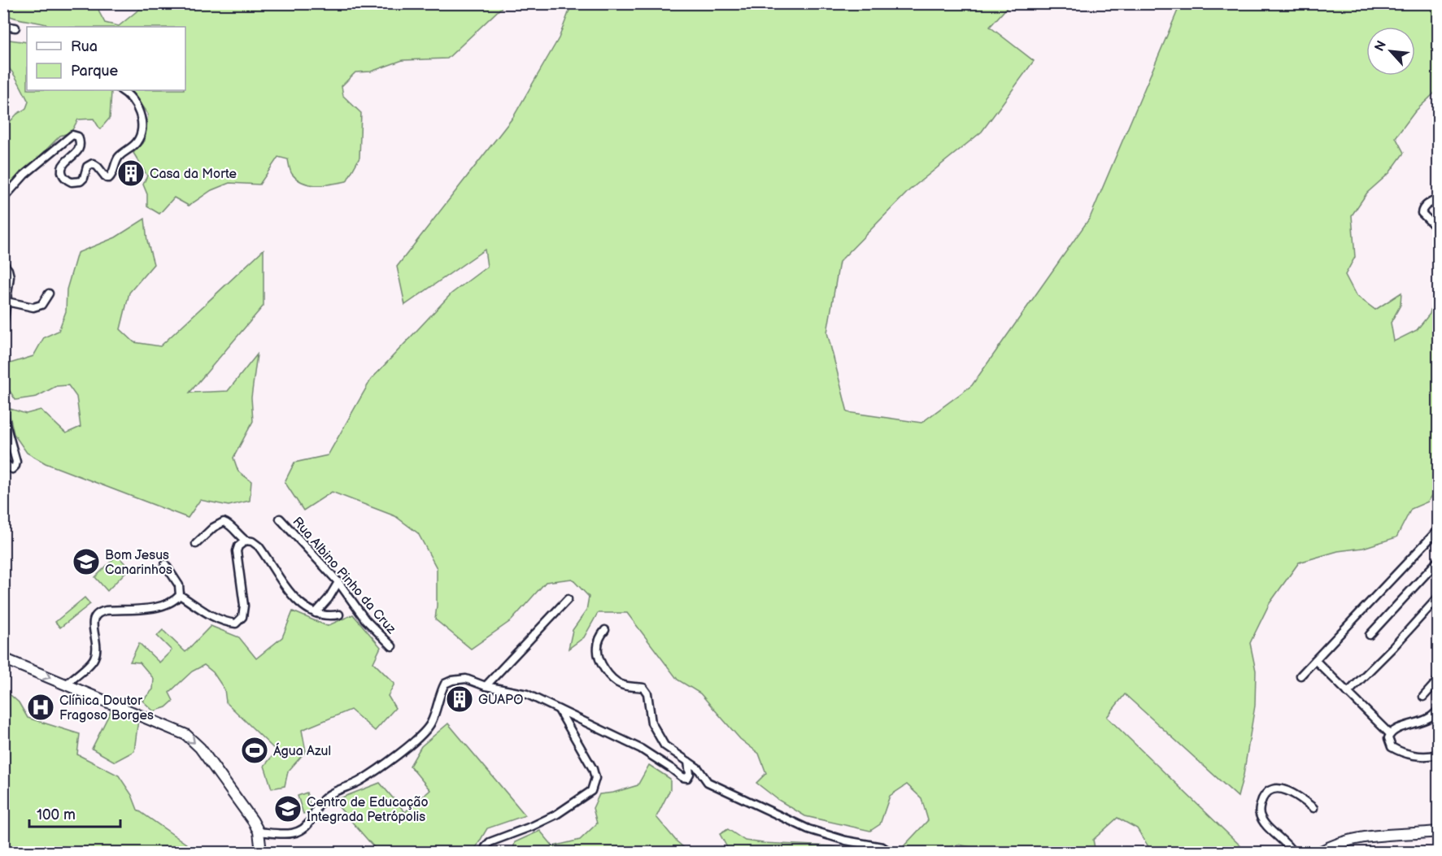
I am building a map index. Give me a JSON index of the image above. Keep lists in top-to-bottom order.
{
  "streets": {
    "street": ["Rua Albino Pinho da Cruz"]
  },
  "places": {
    "building": ["Casa da Morte", "GUAPO"],
    "school or university": ["Bom Jesus Canarinhos", "Centro de Educação Integrada Petrópolis"],
    "hospital": ["Clínica Doutor Fragoso Borges"],
    "sports": ["Água Azul"]
  },
  "legend": ["Rua", "Parque"],
  "scale_bar": "100 m",
  "north": "top left"
}
